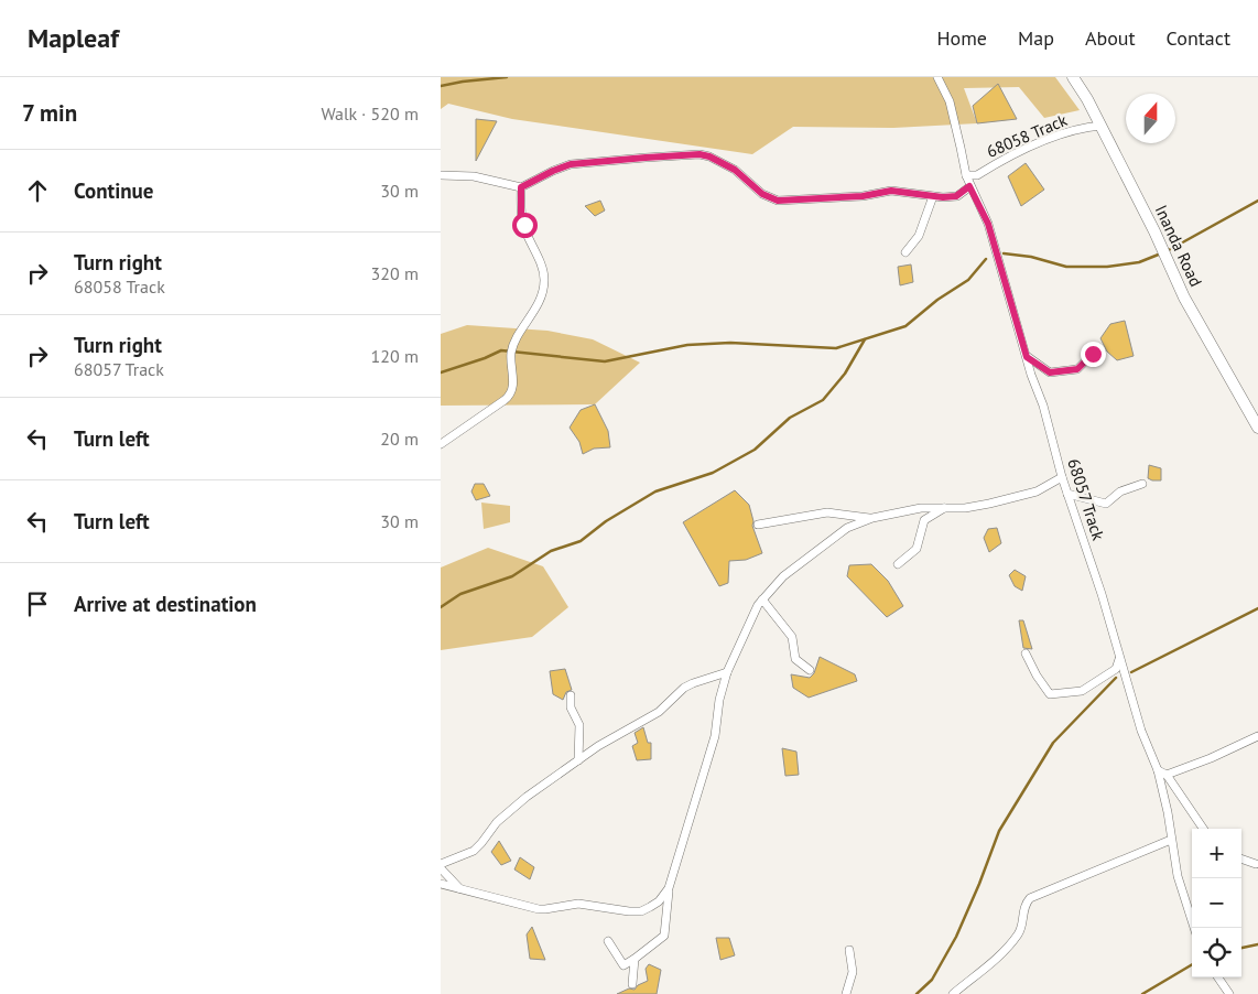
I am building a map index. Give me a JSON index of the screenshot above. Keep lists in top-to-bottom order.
{
  "streets": {
    "street": ["68058 Track", "Inanda Road", "68057 Track"]
  },
  "crossings": [
    ["68058 Track", "Inanda Road"],
    ["68058 Track", "68057 Track"]
  ],
  "north": "top",
  "page": {
    "header": "Mapleaf",
    "nav": [
      "Home",
      "Map",
      "About",
      "Contact"
    ],
    "heading": ["7 min", "Walk · 520 m"],
    "list": [
      ["Continue", "30 m"],
      ["Turn right", "68058 Track", "320 m"],
      ["Turn right", "68057 Track", "120 m"],
      ["Turn left", "20 m"],
      ["Turn left", "30 m"],
      "Arrive at destination"
    ],
    "map_buttons": ["+", "−"]
  }
}
